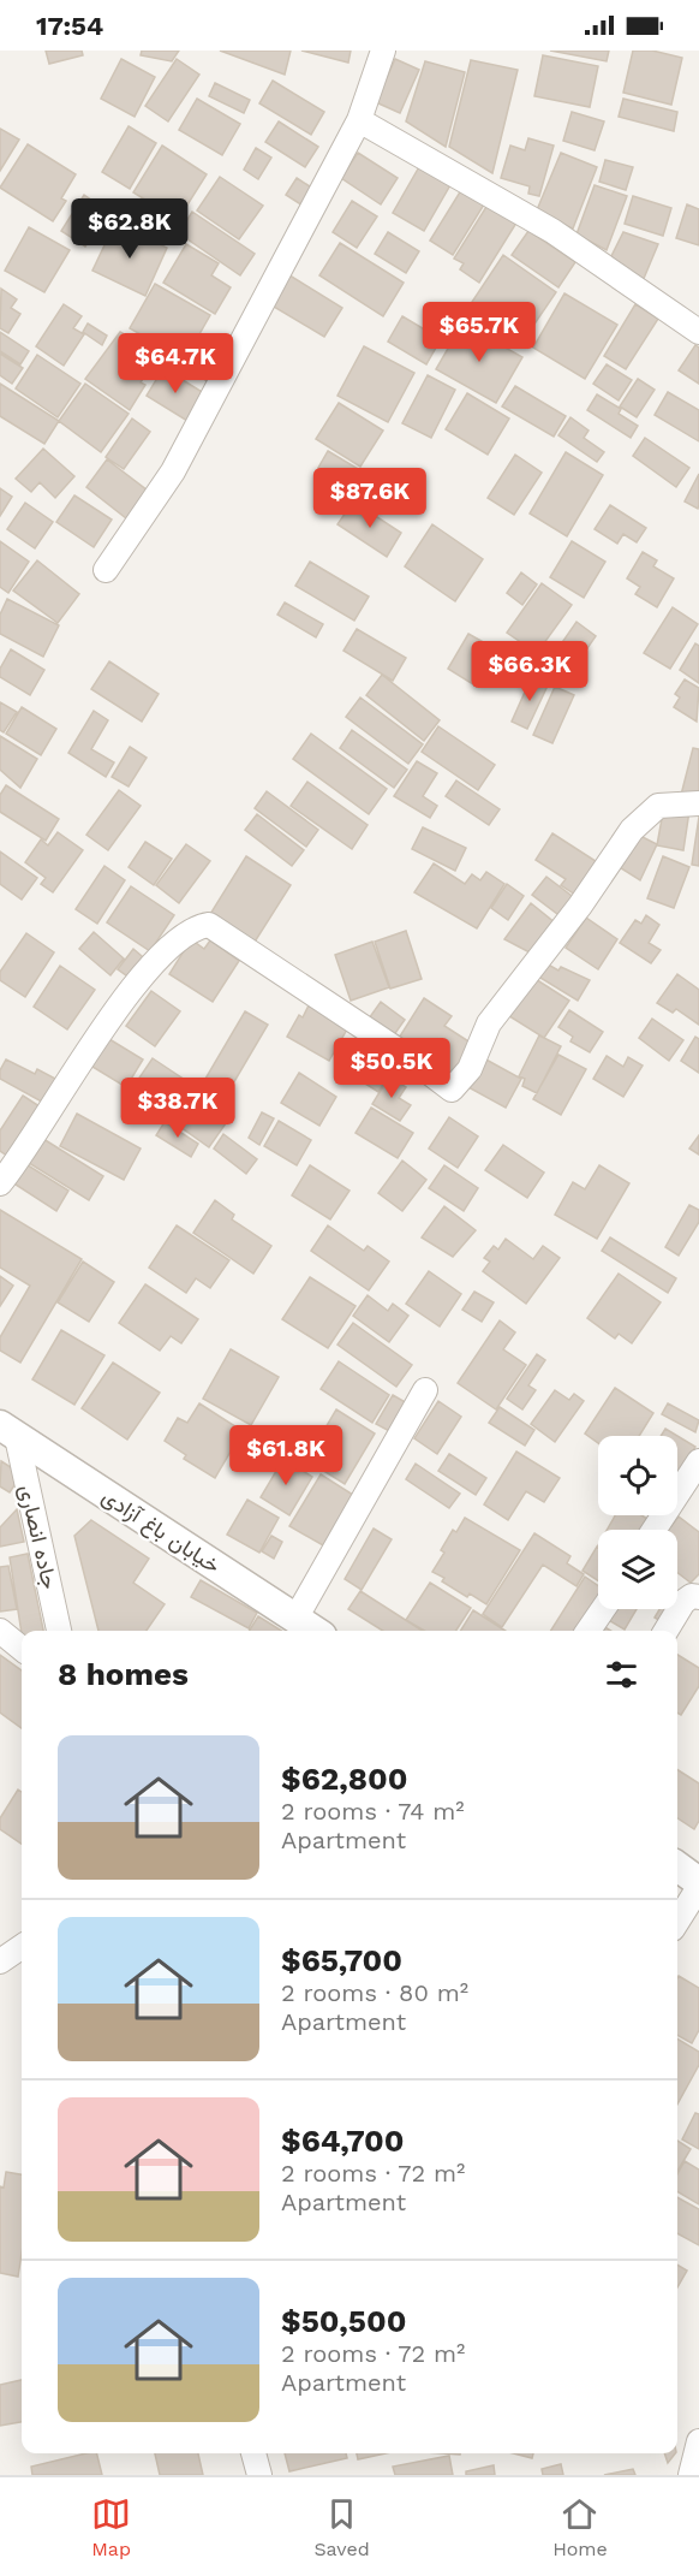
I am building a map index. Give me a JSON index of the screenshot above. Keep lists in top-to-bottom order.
{
  "streets": {
    "street": ["خیابان باغ آزادی", "جاده انصاری"]
  },
  "crossings": [
    ["خیابان باغ آزادی", "جاده انصاری"]
  ],
  "page": {
    "status": "17:54",
    "price": [
      "$62.8K",
      "$65.7K",
      "$64.7K",
      "$87.6K",
      "$66.3K",
      "$50.5K",
      "$38.7K",
      "$61.8K"
    ],
    "heading": "8 homes",
    "list": [
      {
        "name": "$62,800",
        "note": "2 rooms · 74 m² · Apartment"
      },
      {
        "name": "$65,700",
        "note": "2 rooms · 80 m² · Apartment"
      },
      {
        "name": "$64,700",
        "note": "2 rooms · 72 m² · Apartment"
      },
      {
        "name": "$50,500",
        "note": "2 rooms · 72 m² · Apartment"
      }
    ],
    "tabs": ["Map", "Saved", "Home"]
  }
}
